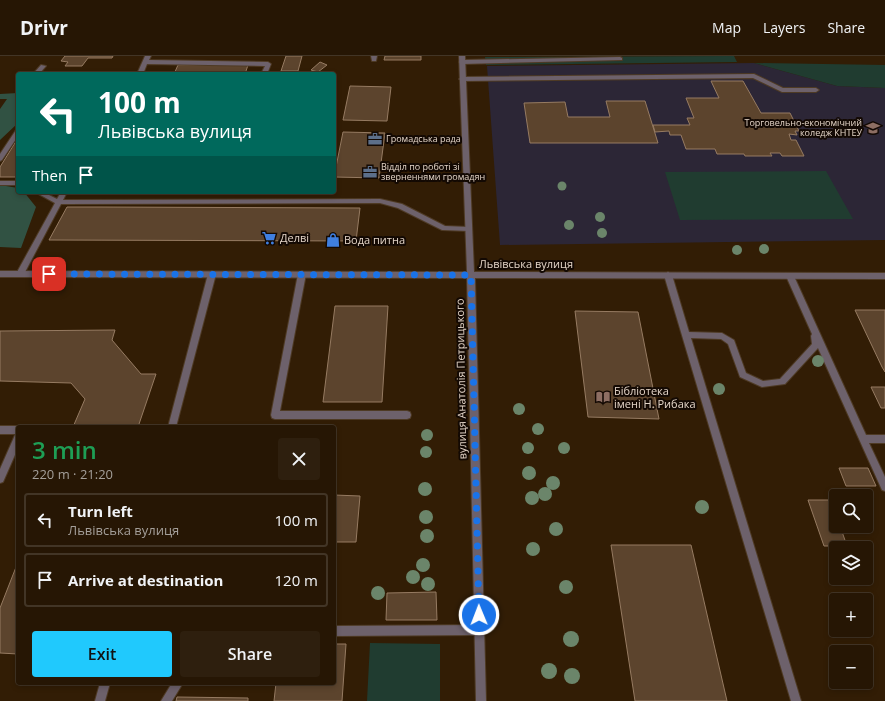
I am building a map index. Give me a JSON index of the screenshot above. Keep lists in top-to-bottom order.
{
  "streets": {
    "street": ["Львівська вулиця", "вулиця Анатолія Петрицького"]
  },
  "crossings": [
    ["Львівська вулиця", "вулиця Анатолія Петрицького"]
  ],
  "places": {
    "school or university": ["Торговельно-економічний коледж КНТЕУ"],
    "office": ["Громадська рада", "Відділ по роботі зі зверненнями громадян"],
    "supermarket": ["Делві"],
    "shop": ["Вода питна"],
    "library": ["Бібліотека імені Н. Рибака"]
  },
  "page": {
    "header": "Drivr",
    "nav": ["Map", "Layers", "Share"],
    "turn": ["100 m", "Львівська вулиця"],
    "then": "Then",
    "heading": ["3 min", "220 m · 21:20"],
    "map_buttons": ["+", "−"],
    "list": [
      {
        "name": "Turn left",
        "note": "Львівська вулиця",
        "value": "100 m"
      },
      {
        "name": "Arrive at destination",
        "value": "120 m"
      }
    ],
    "buttons": ["Exit", "Share"]
  }
}
